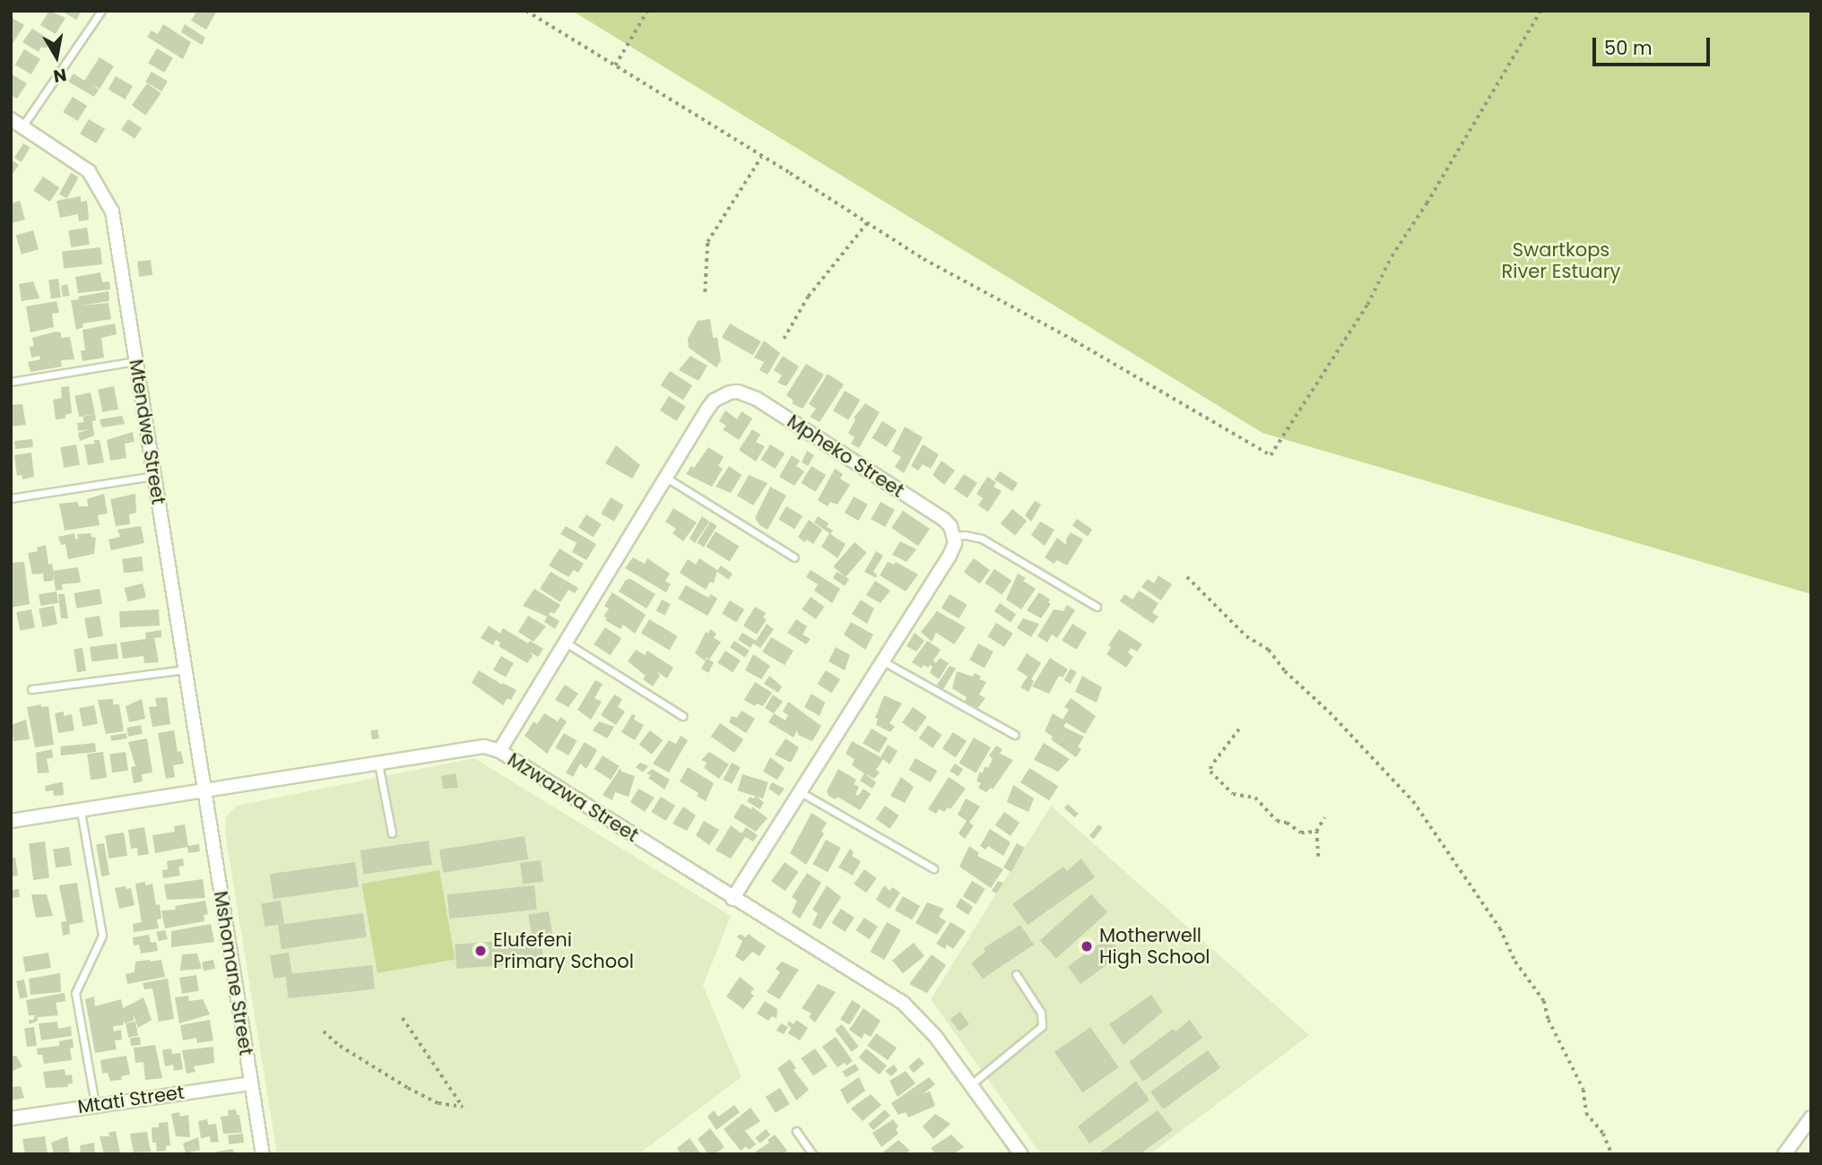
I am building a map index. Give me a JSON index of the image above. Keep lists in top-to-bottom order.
{
  "streets": {
    "street": [
      "Mtendwe Street",
      "Mpheko Street",
      "Mzwazwa Street",
      "Mshomane Street",
      "Mtati Street"
    ]
  },
  "crossings": [
    ["Mtendwe Street", "Mzwazwa Street"],
    ["Mtendwe Street", "Mshomane Street"],
    ["Mpheko Street", "Mzwazwa Street"],
    ["Mzwazwa Street", "Mshomane Street"],
    ["Mshomane Street", "Mtati Street"]
  ],
  "parks": ["Swartkops River Estuary"],
  "places": ["Motherwell High School", "Elufefeni Primary School"],
  "scale_bar": "50 m",
  "north": "bottom"
}
